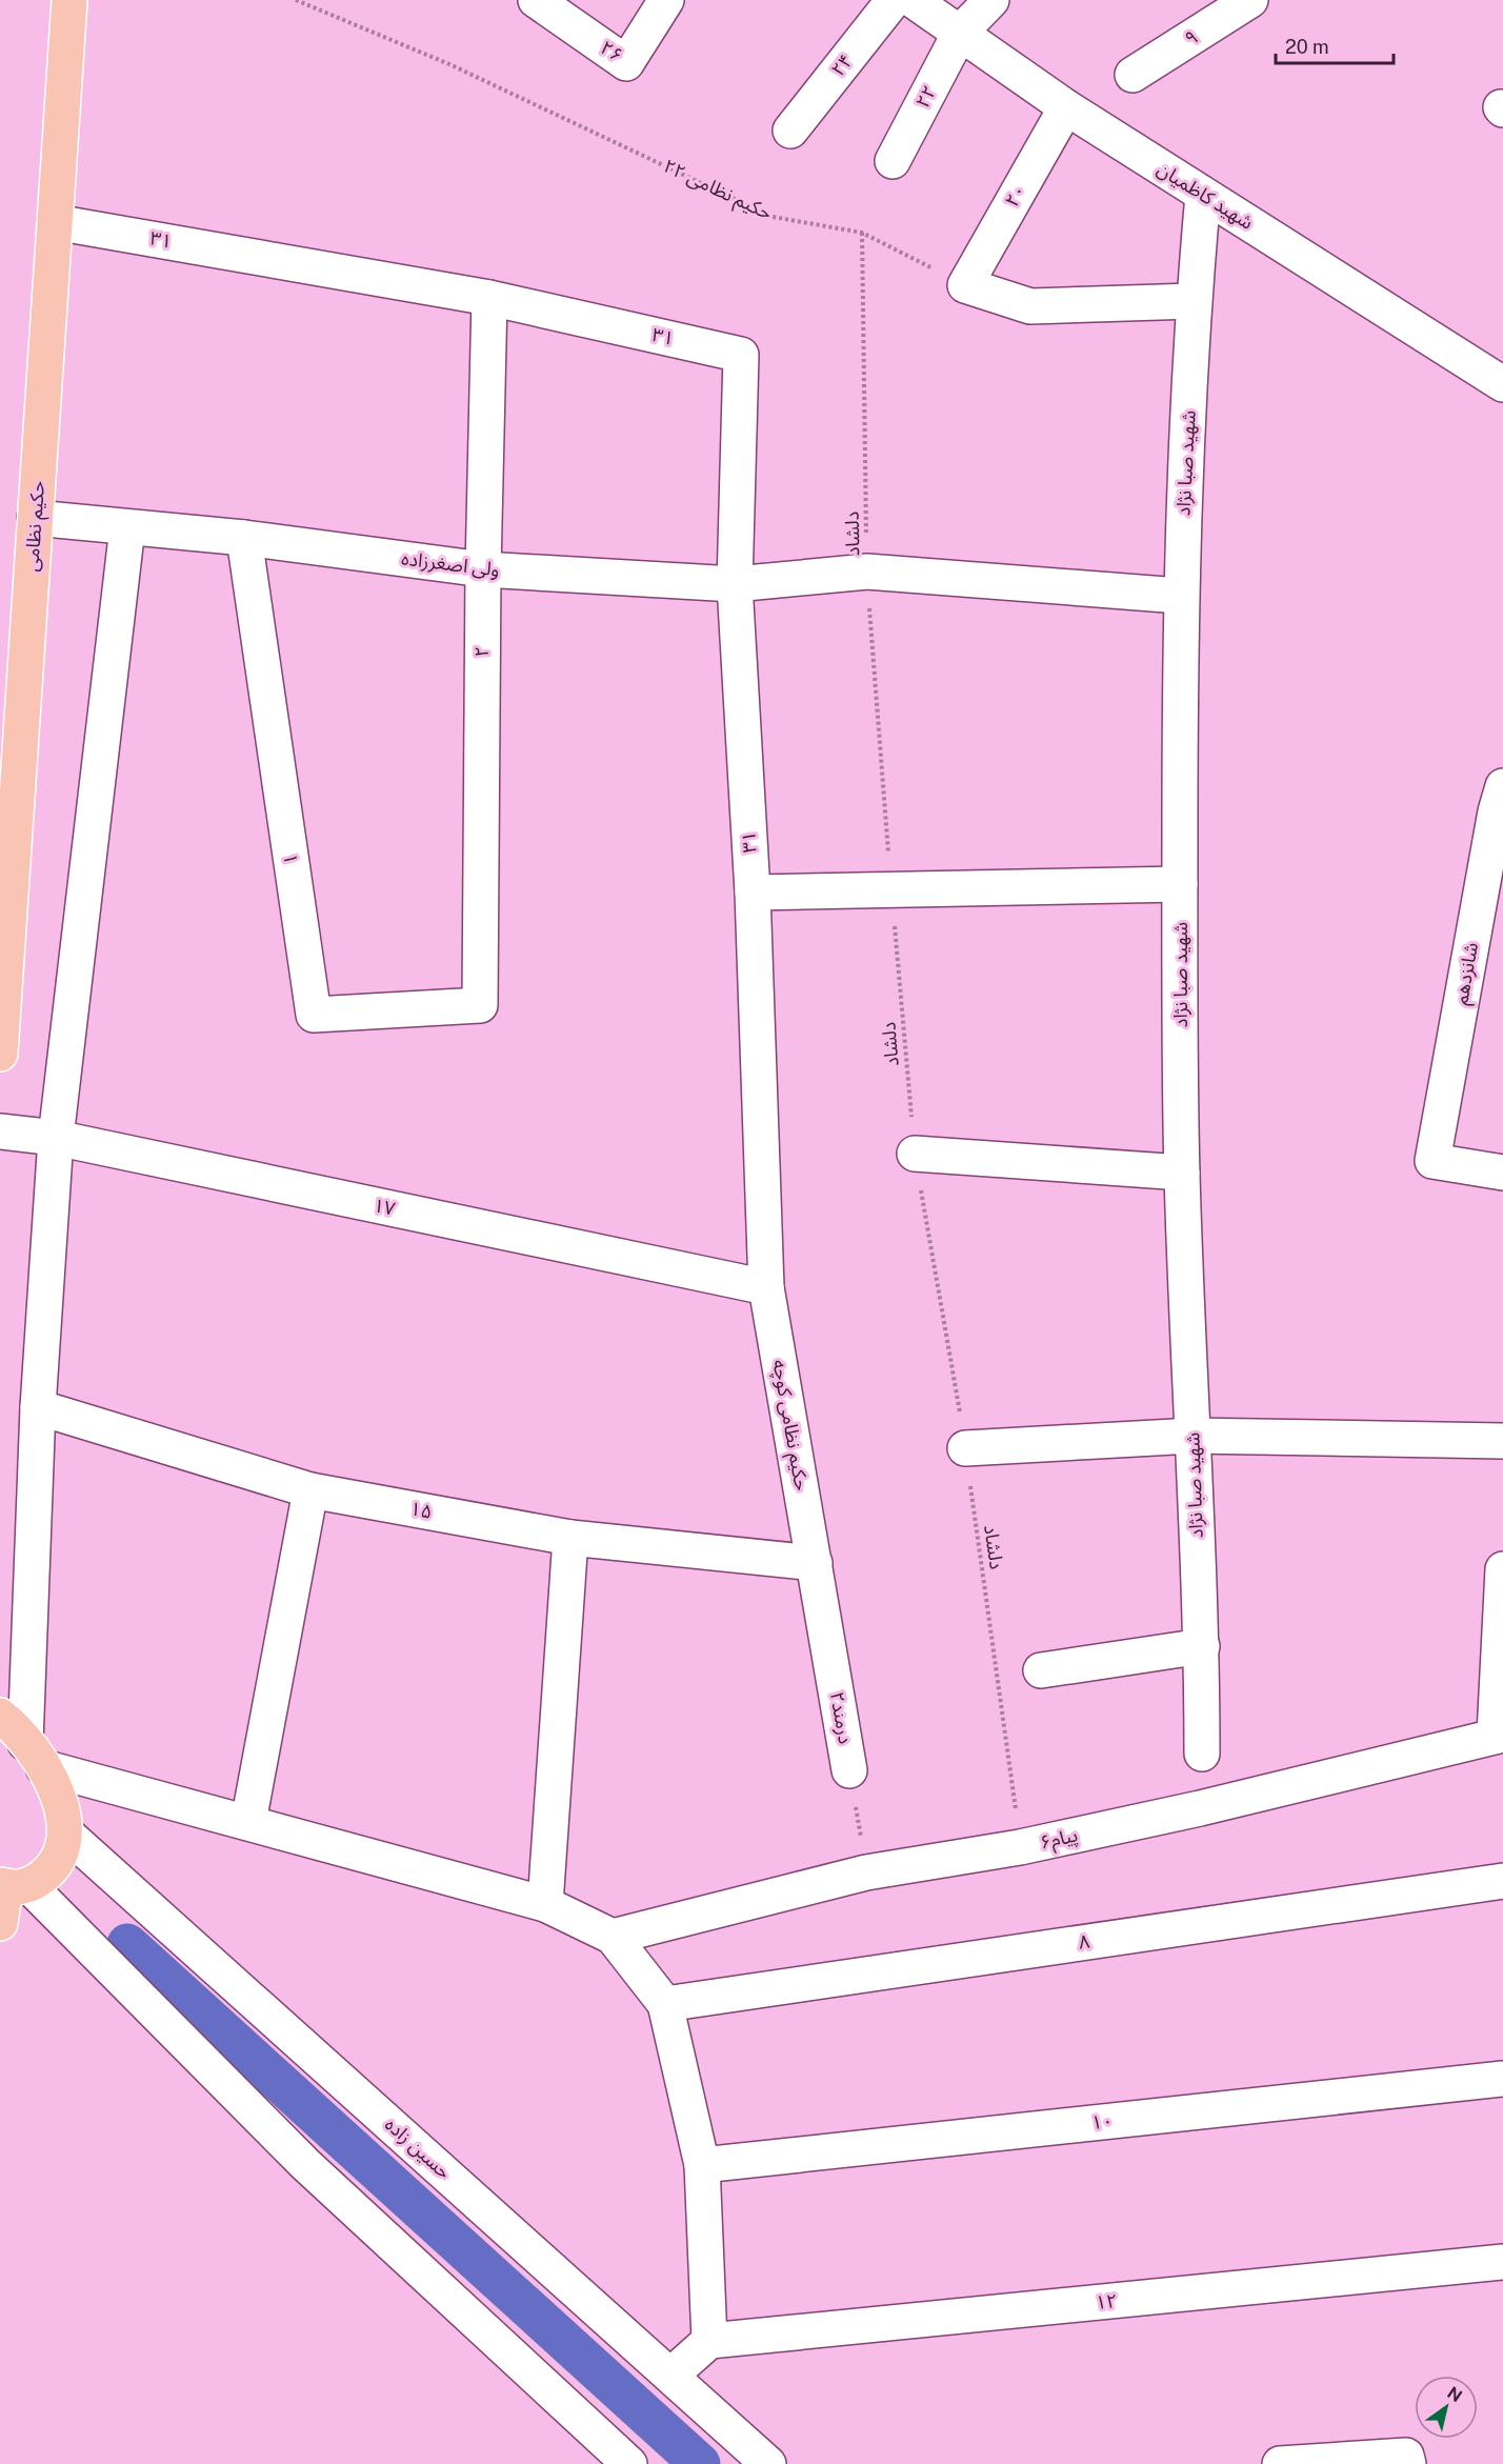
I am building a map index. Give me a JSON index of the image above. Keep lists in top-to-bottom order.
{
  "streets": {
    "main road": ["حکیم نظامی"],
    "street": [
      "۹",
      "۲۶",
      "۲۴",
      "۲۲",
      "۲۰",
      "شهید کاظمیان",
      "۳۱",
      "شهید صبا نژاد",
      "ولی اصغرزاده",
      "۲",
      "۱",
      "شانزدهم",
      "۱۷",
      "حکیم نظامی کوچه",
      "۱۵",
      "درمند۲",
      "۶پیام",
      "۸",
      "۱۰",
      "حسین زاده",
      "۱۲"
    ],
    "path": ["۲۲ حکیم نظامی", "دلشاد"]
  },
  "crossings": [
    ["۲۲", "شهید کاظمیان"],
    ["۲۲ حکیم نظامی", "۲۰"],
    ["۲۲ حکیم نظامی", "دلشاد"],
    ["۲۰", "شهید کاظمیان"],
    ["شهید کاظمیان", "شهید صبا نژاد"],
    ["۳۱", "حکیم نظامی"],
    ["۳۱", "ولی اصغرزاده"],
    ["۳۱", "۲"],
    ["۳۱", "۱۷"],
    ["۳۱", "حکیم نظامی کوچه"],
    ["شهید صبا نژاد", "ولی اصغرزاده"],
    ["حکیم نظامی", "ولی اصغرزاده"],
    ["دلشاد", "ولی اصغرزاده"],
    ["دلشاد", "۶پیام"],
    ["ولی اصغرزاده", "۲"],
    ["ولی اصغرزاده", "۱"],
    ["۲", "۱"],
    ["۱۷", "حکیم نظامی کوچه"],
    ["حکیم نظامی کوچه", "۱۵"],
    ["حکیم نظامی کوچه", "درمند۲"],
    ["۱۵", "درمند۲"],
    ["درمند۲", "۶پیام"]
  ],
  "scale_bar": "20 m",
  "north": "top right"
}
